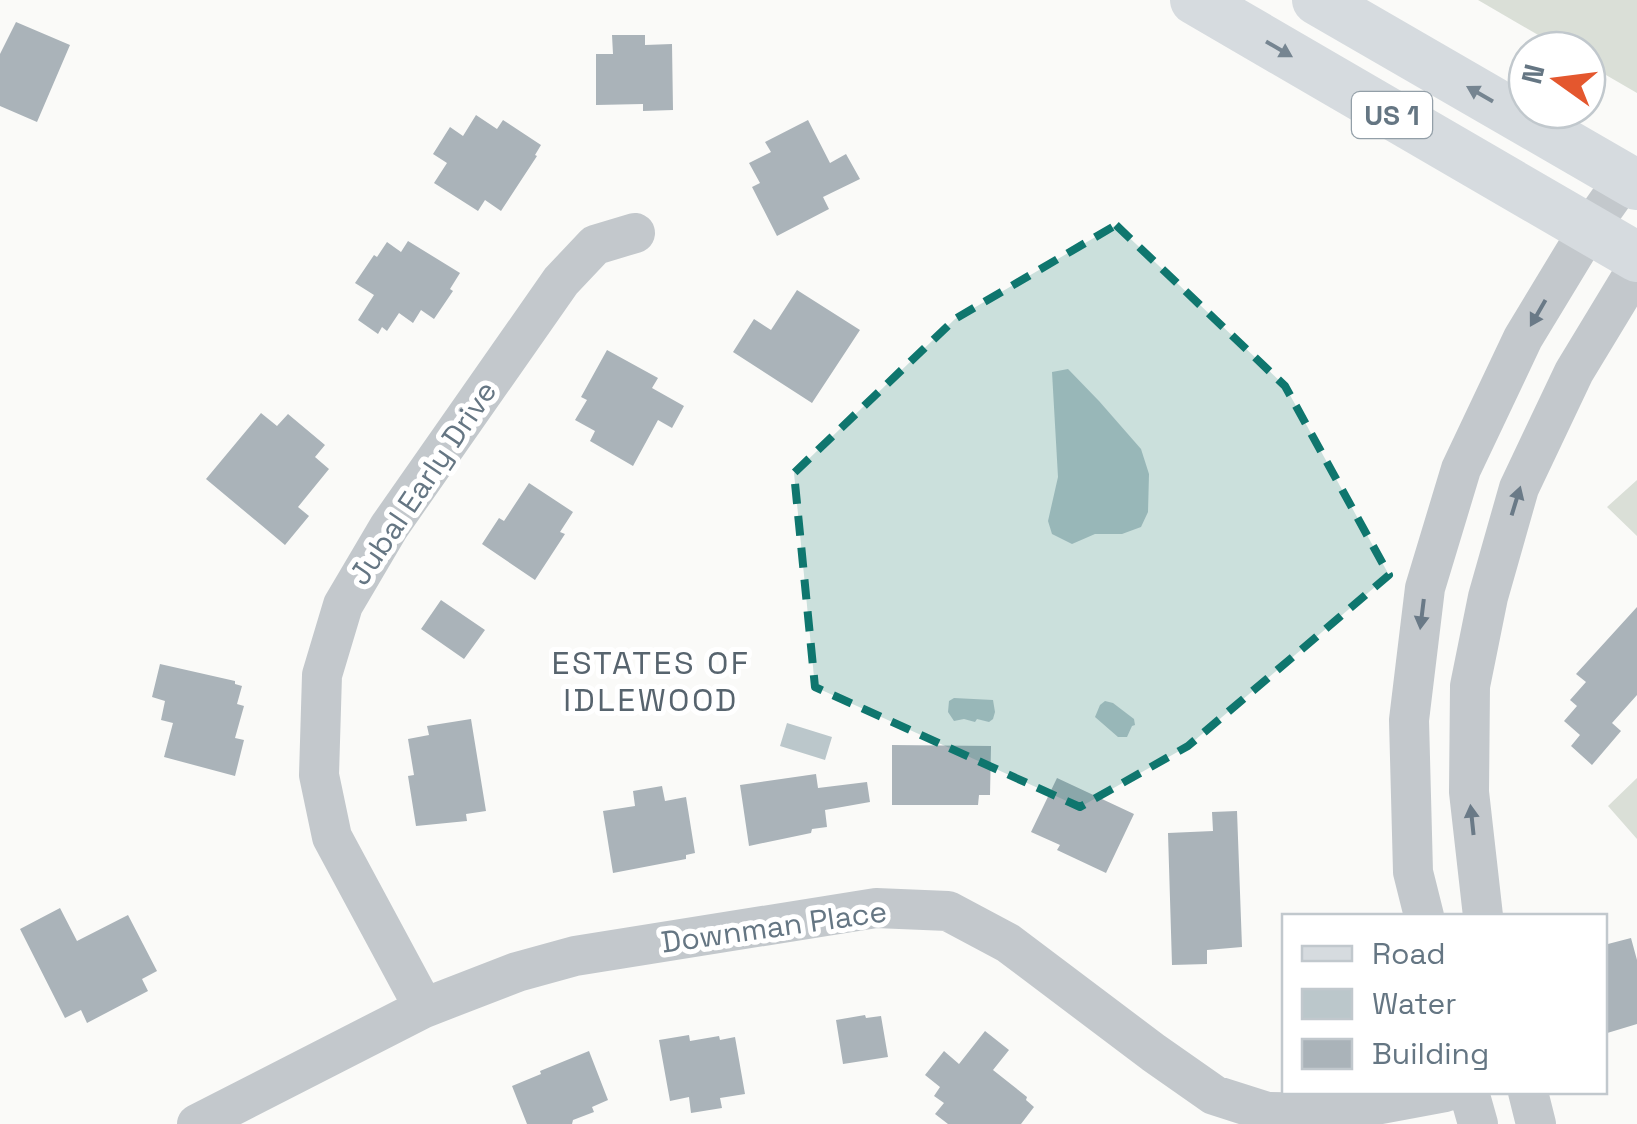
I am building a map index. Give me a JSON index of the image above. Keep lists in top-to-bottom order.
{
  "streets": {
    "main road": ["US 1"],
    "street": ["Jubal Early Drive", "Downman Place"]
  },
  "crossings": [
    ["Jubal Early Drive", "Downman Place"]
  ],
  "districts": ["ESTATES OF IDLEWOOD"],
  "legend": ["Road", "Water", "Building"],
  "north": "left"
}
